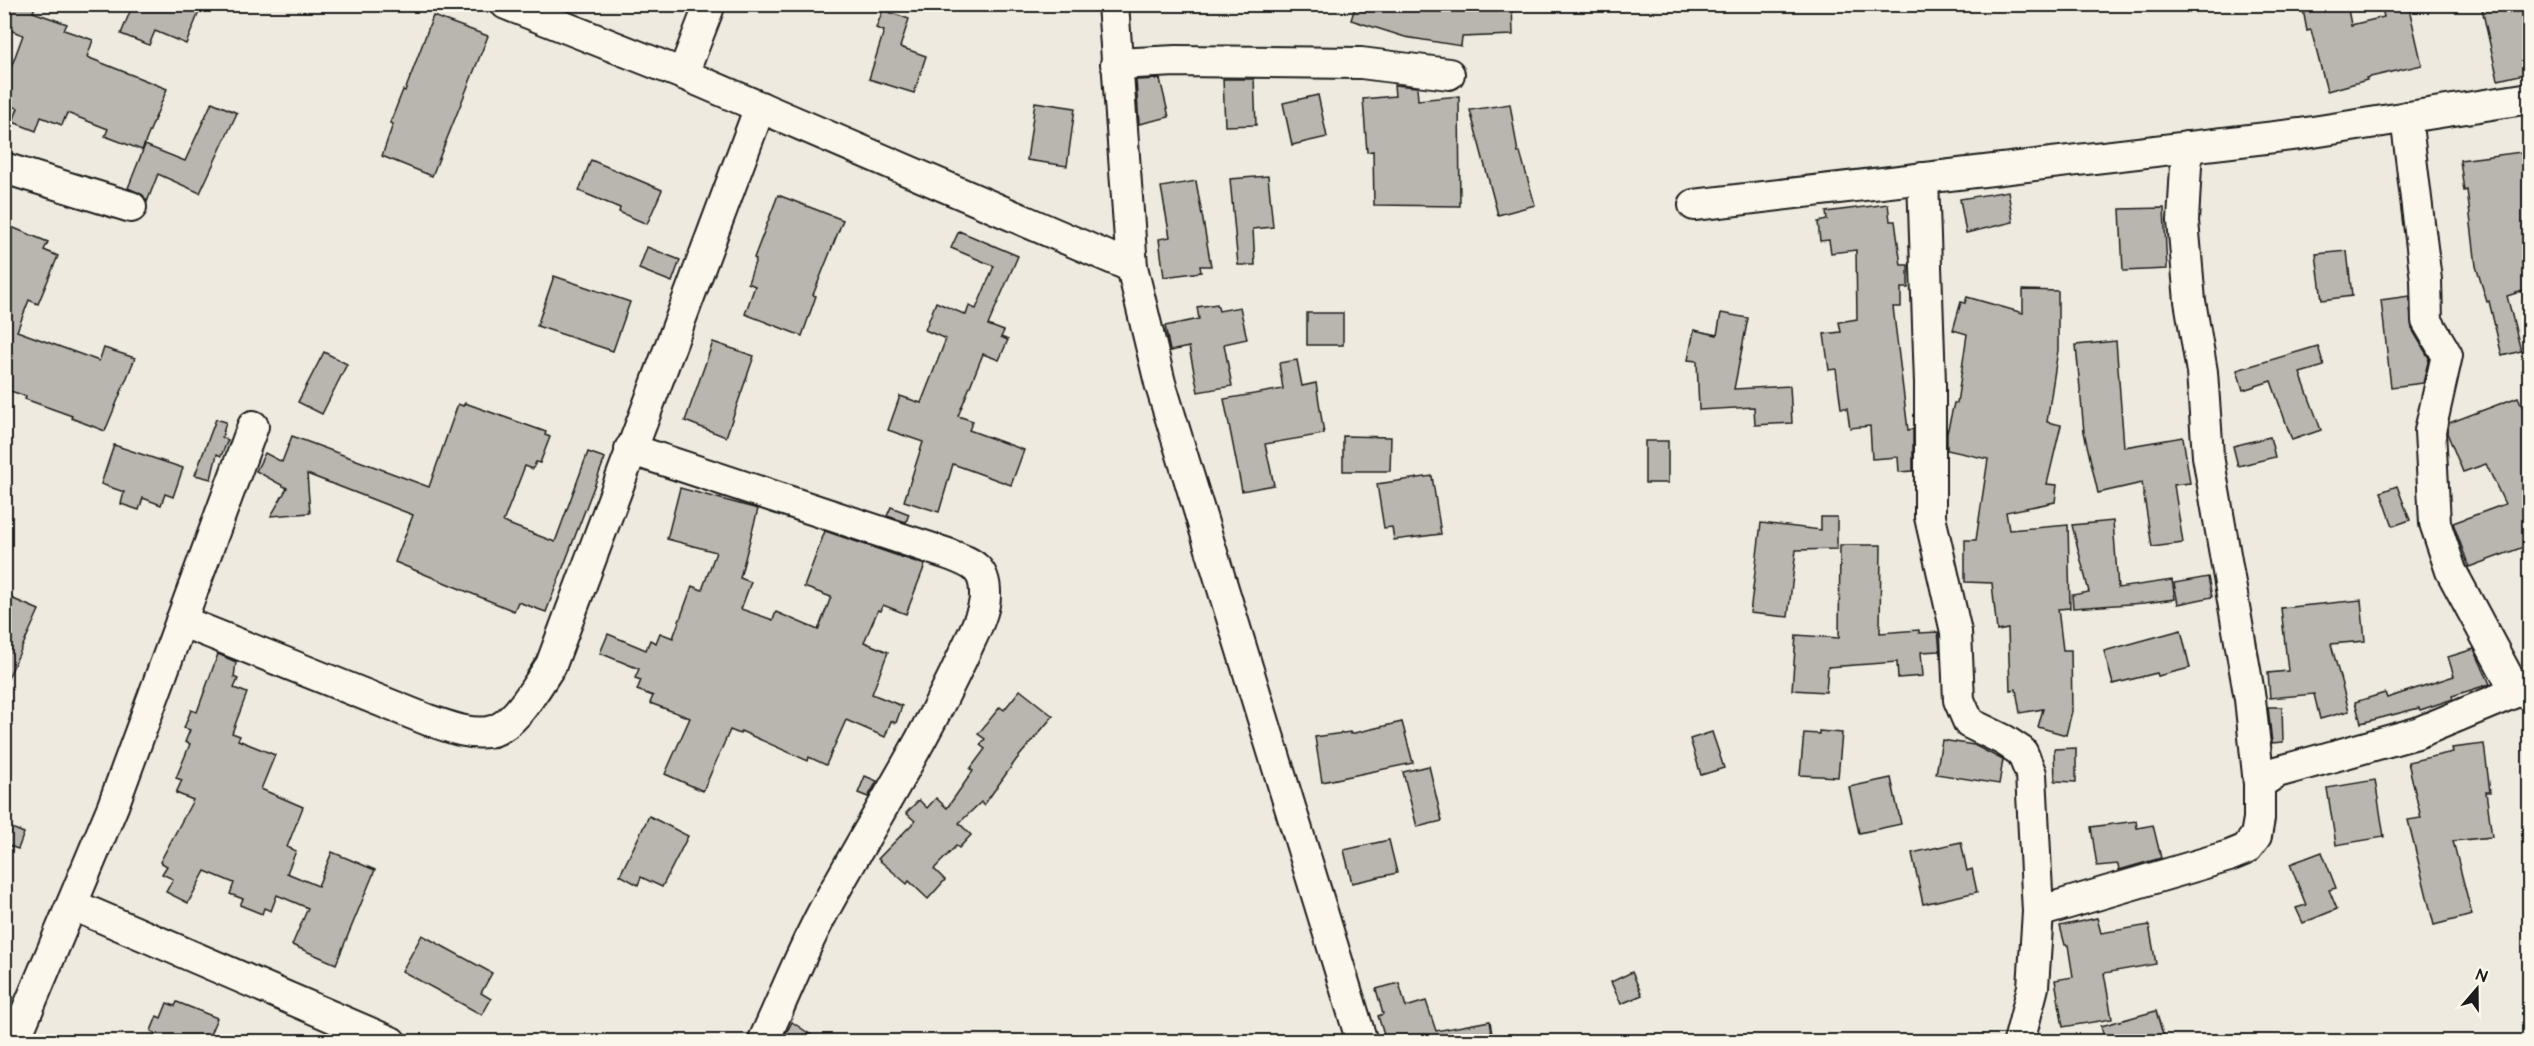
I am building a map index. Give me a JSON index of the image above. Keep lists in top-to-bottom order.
{
  "north": "top"
}
